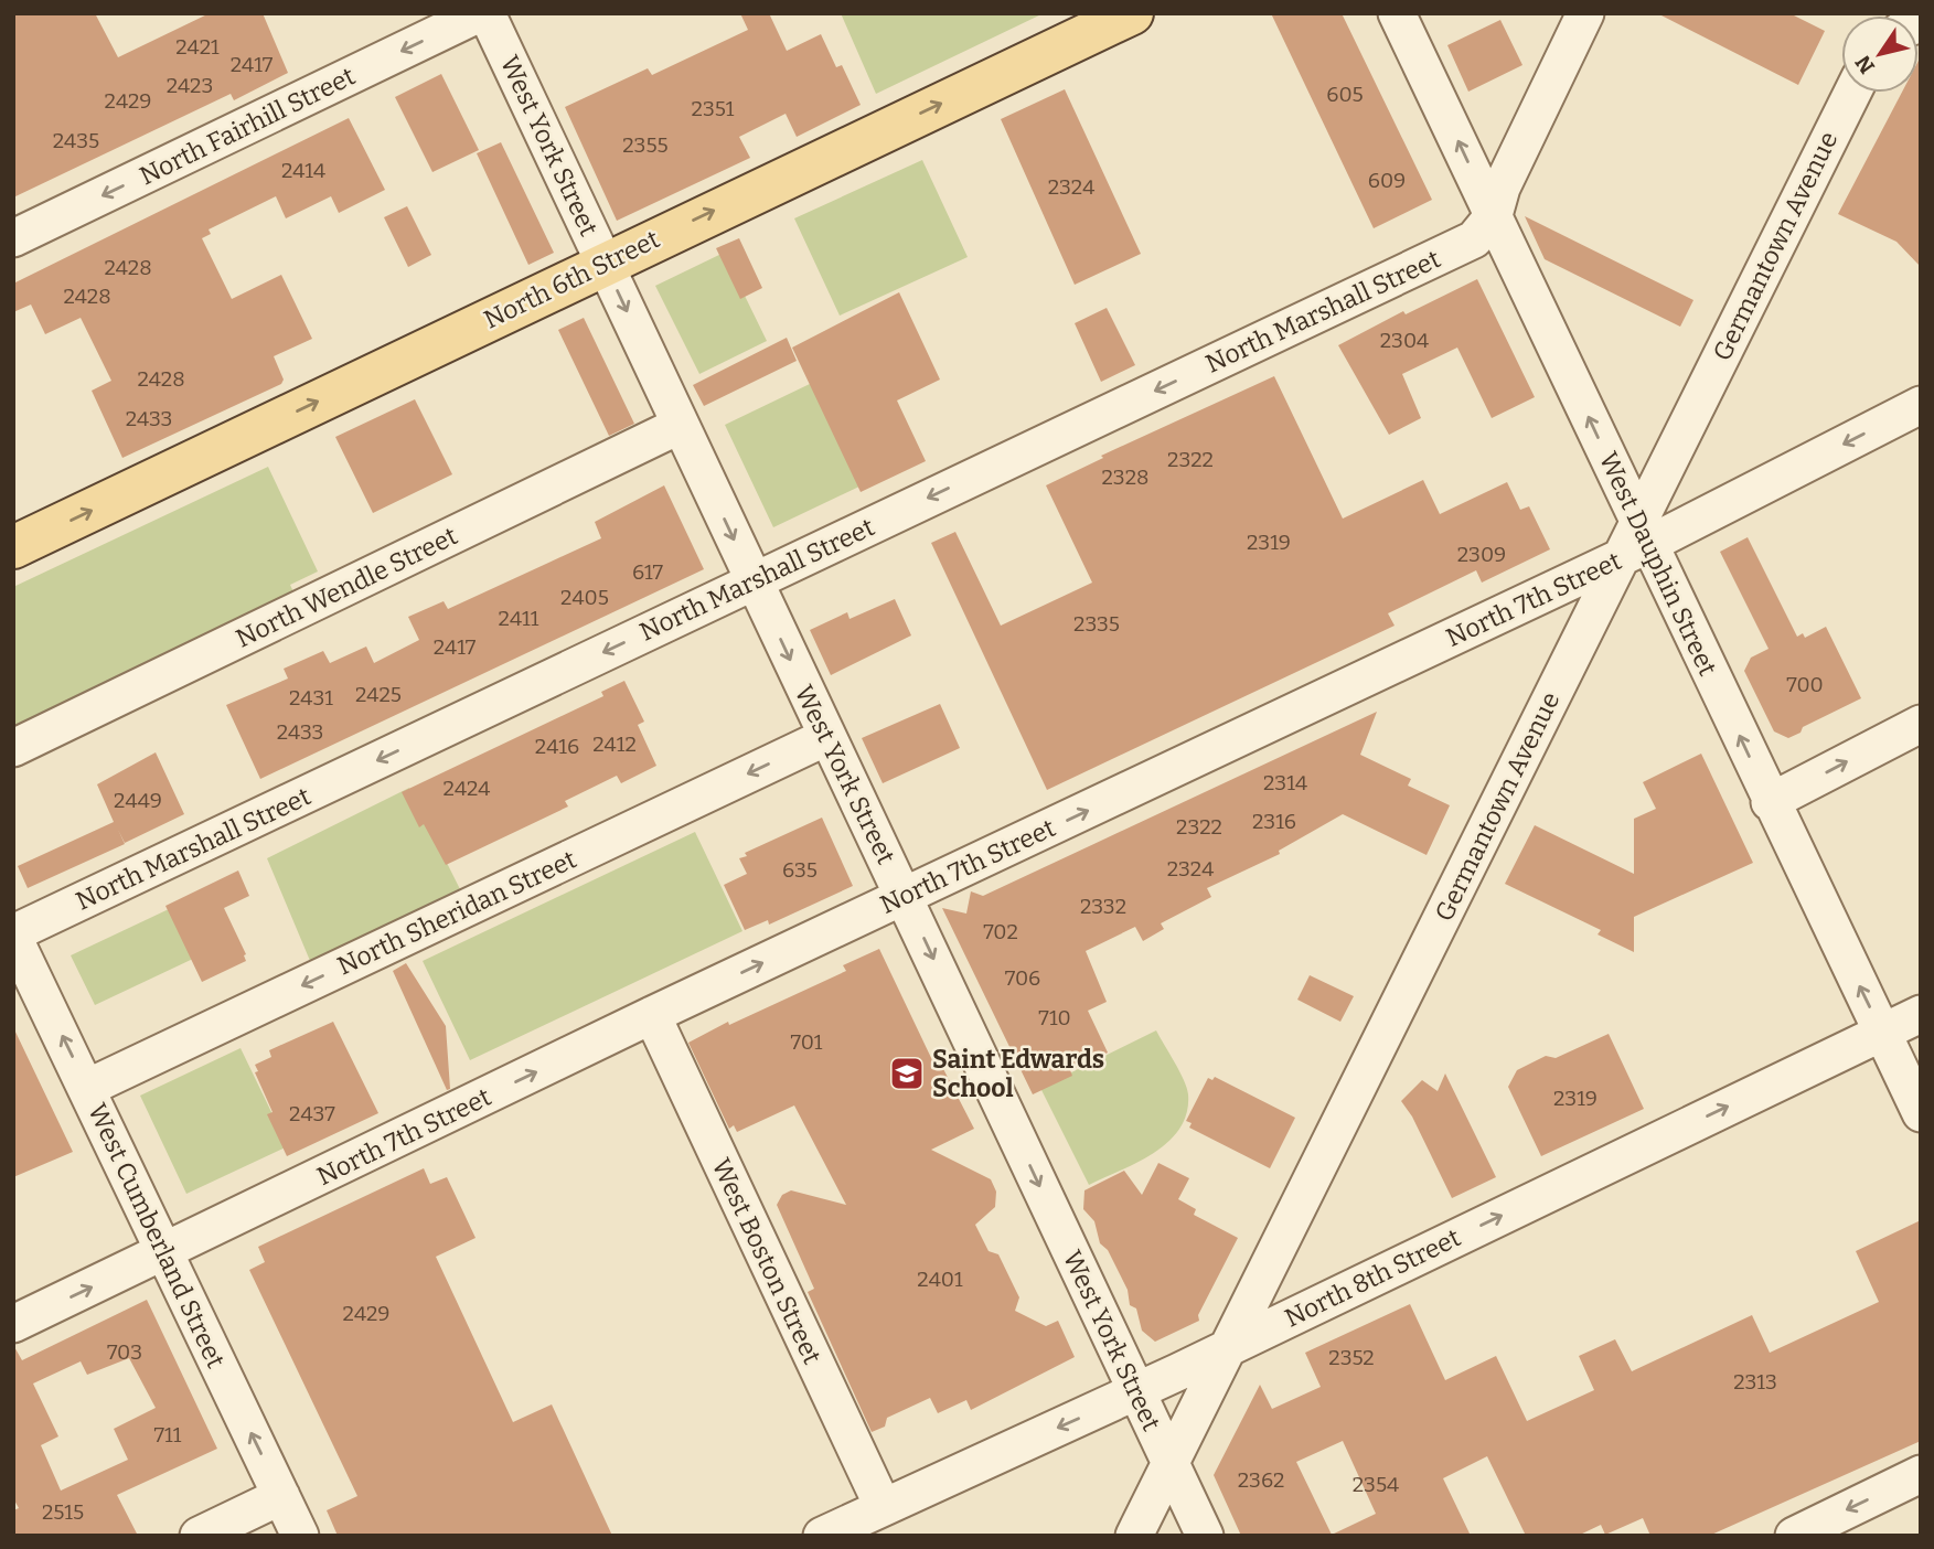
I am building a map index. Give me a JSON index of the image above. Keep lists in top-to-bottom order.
{
  "streets": {
    "main road": ["North 6th Street"],
    "street": [
      "North Fairhill Street",
      "West York Street",
      "Germantown Avenue",
      "North Marshall Street",
      "West Dauphin Street",
      "North Wendle Street",
      "North 7th Street",
      "North Sheridan Street",
      "West Cumberland Street",
      "West Boston Street",
      "North 8th Street"
    ]
  },
  "crossings": [
    ["West York Street", "Germantown Avenue"],
    ["West York Street", "North 6th Street"],
    ["West York Street", "North Marshall Street"],
    ["West York Street", "North Wendle Street"],
    ["West York Street", "North 7th Street"],
    ["West York Street", "North Sheridan Street"],
    ["West York Street", "North 8th Street"],
    ["Germantown Avenue", "West Dauphin Street"],
    ["Germantown Avenue", "North 7th Street"],
    ["Germantown Avenue", "North 8th Street"],
    ["North Marshall Street", "West Dauphin Street"],
    ["North Marshall Street", "West Cumberland Street"],
    ["West Dauphin Street", "North 7th Street"],
    ["West Dauphin Street", "North 8th Street"],
    ["North 7th Street", "West Cumberland Street"],
    ["North 7th Street", "West Boston Street"],
    ["North Sheridan Street", "West Cumberland Street"],
    ["West Boston Street", "North 8th Street"]
  ],
  "one_way": [
    "North Fairhill Street",
    "West York Street",
    "North 6th Street",
    "North Marshall Street",
    "West Dauphin Street",
    "North Sheridan Street",
    "West Cumberland Street"
  ],
  "places": {
    "school or university": ["Saint Edwards School"]
  },
  "house_numbers": [
    "2421",
    "2417",
    "2423",
    "605",
    "2429",
    "2351",
    "2435",
    "2355",
    "2414",
    "609",
    "2324",
    "2428",
    "2428",
    "2304",
    "2428",
    "2433",
    "2322",
    "2328",
    "2319",
    "2309",
    "617",
    "2405",
    "2411",
    "2335",
    "2417",
    "700",
    "2425",
    "2431",
    "2433",
    "2412",
    "2416",
    "2314",
    "2424",
    "2449",
    "2316",
    "2322",
    "2324",
    "635",
    "2332",
    "702",
    "706",
    "710",
    "701",
    "2319",
    "2437",
    "2401",
    "2429",
    "703",
    "2352",
    "2313",
    "711",
    "2362",
    "2354",
    "2515"
  ],
  "north": "bottom left"
}
